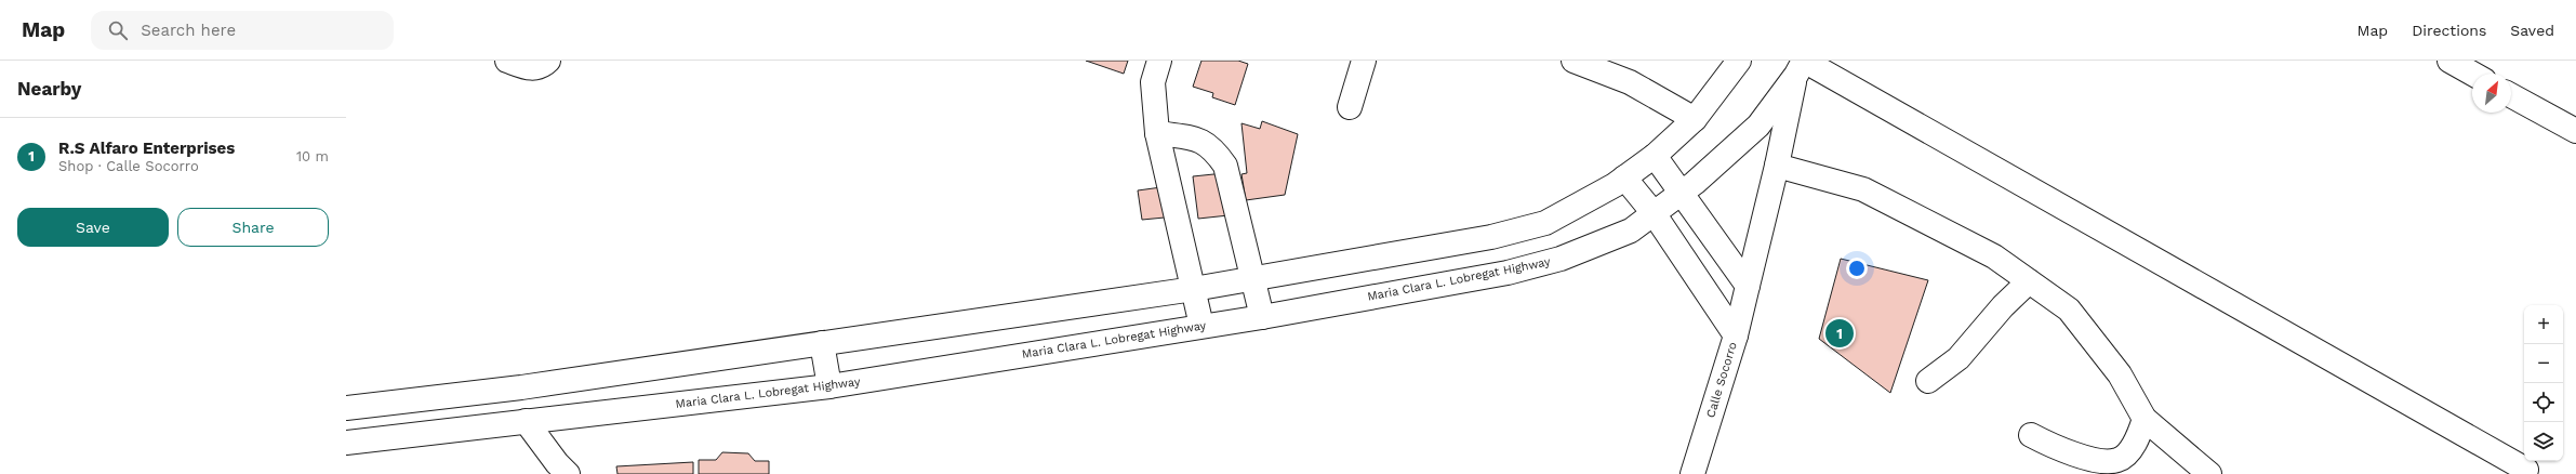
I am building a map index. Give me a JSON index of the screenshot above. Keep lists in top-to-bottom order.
{
  "streets": {
    "main road": ["Maria Clara L. Lobregat Highway", "Calle Socorro"]
  },
  "crossings": [
    ["Maria Clara L. Lobregat Highway", "Calle Socorro"]
  ],
  "north": "top right",
  "page": {
    "header": "Map",
    "search": "Search here",
    "nav": ["Map", "Directions", "Saved"],
    "heading": "Nearby",
    "list": [
      {
        "mark": "1",
        "name": "R.S Alfaro Enterprises",
        "note": "Shop · Calle Socorro",
        "value": "10 m"
      }
    ],
    "buttons": ["Save", "Share"],
    "map_buttons": ["+", "−"],
    "pins": "1"
  }
}
